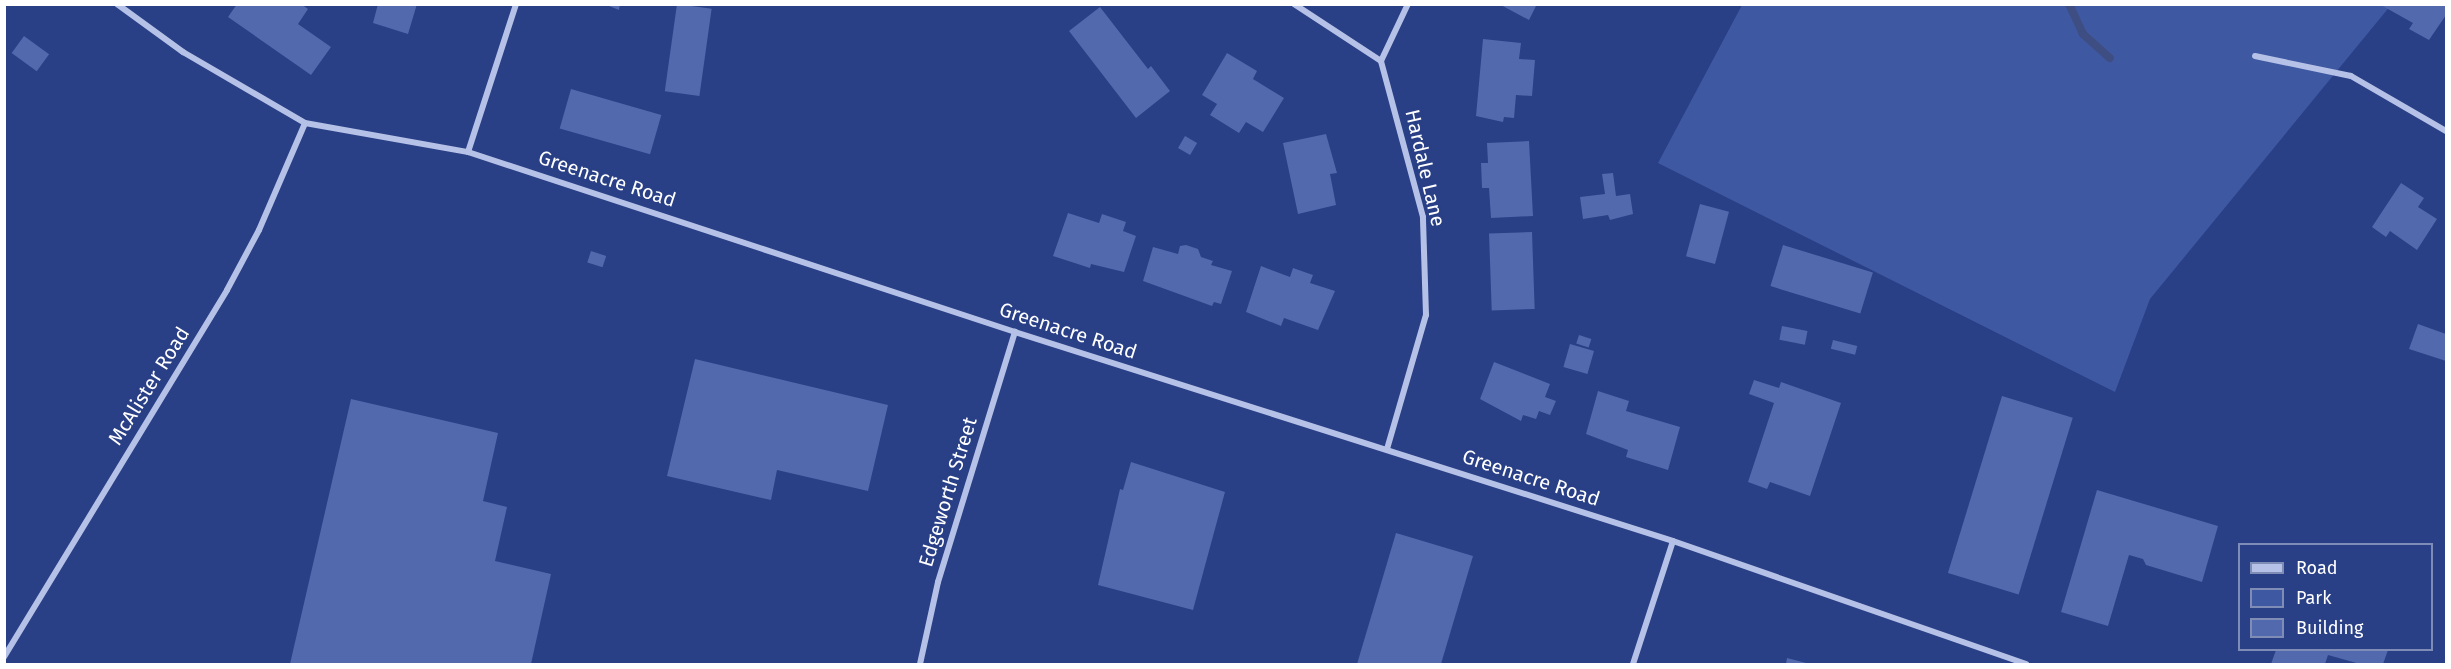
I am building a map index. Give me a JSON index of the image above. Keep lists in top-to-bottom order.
{
  "streets": {
    "street": [
      "Hardale Lane",
      "Greenacre Road",
      "McAlister Road",
      "Edgeworth Street"
    ]
  },
  "crossings": [
    ["Hardale Lane", "Greenacre Road"],
    ["Greenacre Road", "McAlister Road"],
    ["Greenacre Road", "Edgeworth Street"]
  ],
  "legend": ["Road", "Park", "Building"]
}
